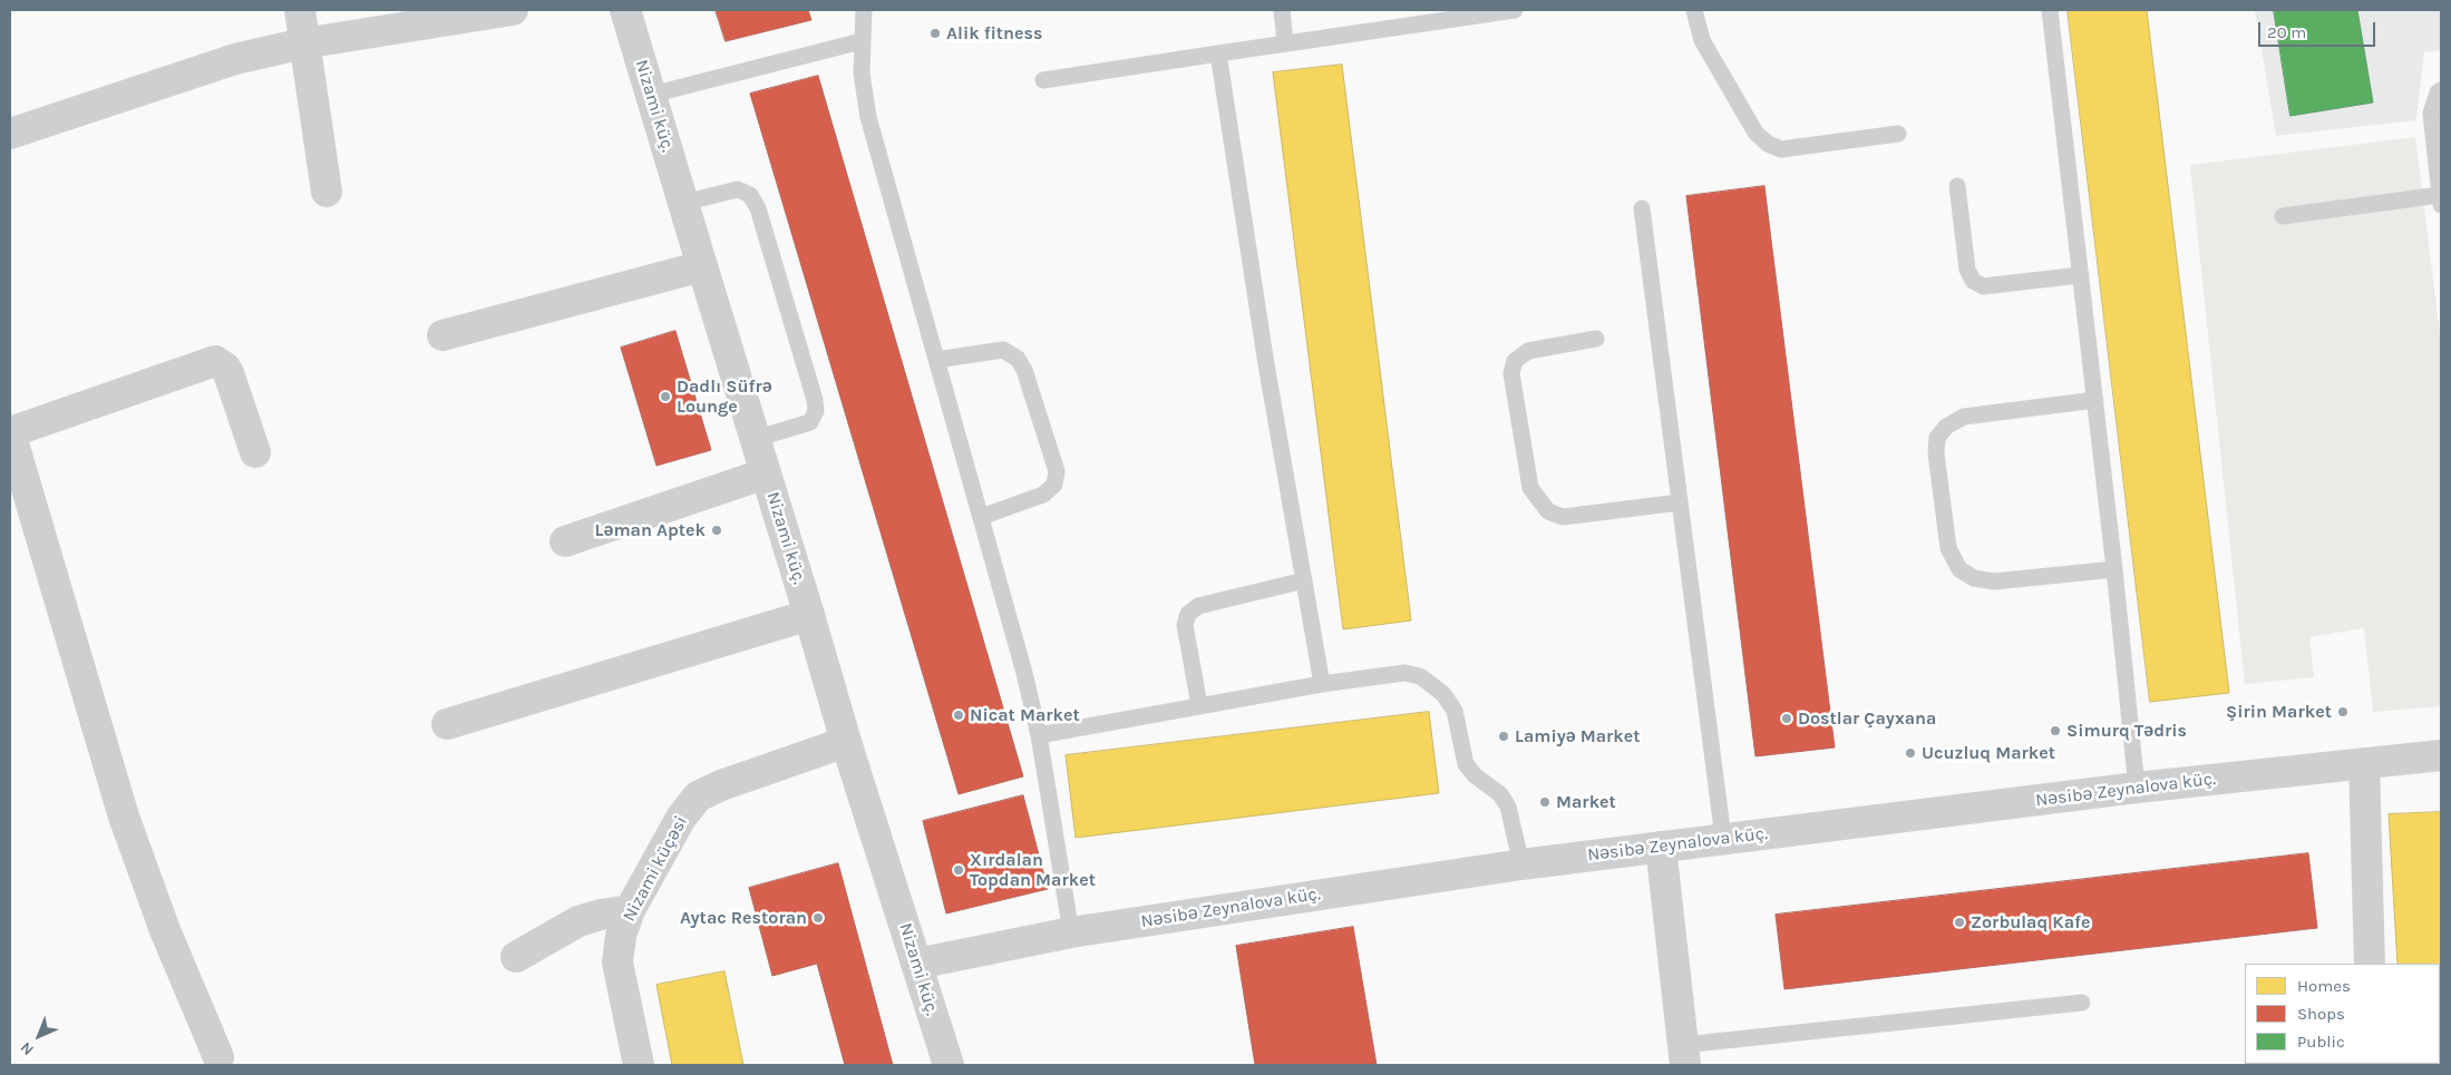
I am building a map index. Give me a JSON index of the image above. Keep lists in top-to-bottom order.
{
  "streets": {
    "street": ["Nizami küç.", "Nəsibə Zeynalova küç.", "Nizami küçəsi"]
  },
  "crossings": [
    ["Nizami küç.", "Nəsibə Zeynalova küç."],
    ["Nizami küç.", "Nizami küçəsi"]
  ],
  "places": [
    "Alik fitness",
    "Dadlı Süfrə Lounge",
    "Ləman Aptek",
    "Şirin Market",
    "Nicat Market",
    "Dostlar Çayxana",
    "Simurq Tədris",
    "Lamiyə Market",
    "Ucuzluq Market",
    "Market",
    "Xırdalan Topdan Market",
    "Aytac Restoran",
    "Zorbulaq Kafe"
  ],
  "legend": ["Homes", "Shops", "Public"],
  "scale_bar": "20 m",
  "north": "bottom left"
}
